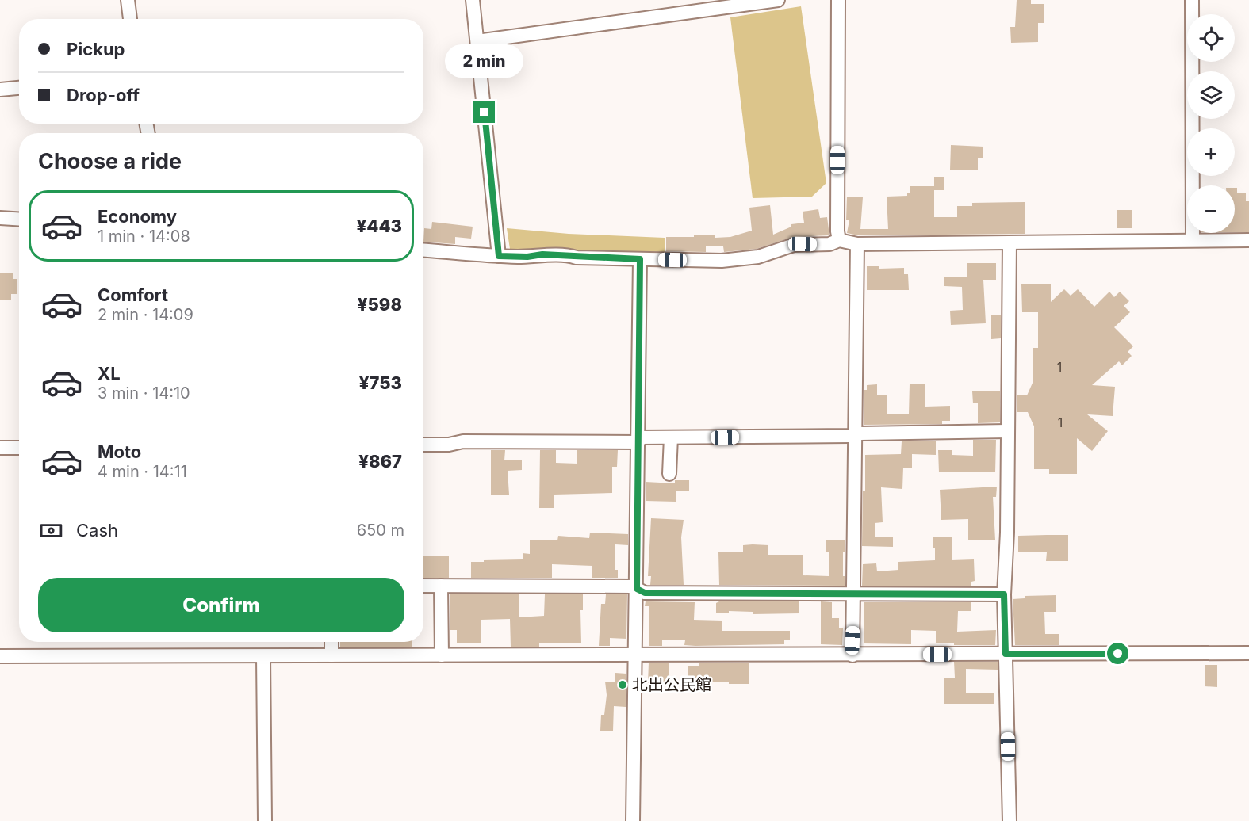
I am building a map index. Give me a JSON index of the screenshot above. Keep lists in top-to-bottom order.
{
  "places": ["北出公民館"],
  "house_numbers": ["1", "1"],
  "page": {
    "map_buttons": ["+", "−"],
    "banner": ["Pickup", "Drop-off"],
    "bubble": "2 min",
    "heading": "Choose a ride",
    "list": [
      {
        "name": "Economy",
        "note": "1 min · 14:08",
        "value": "¥443"
      },
      {
        "name": "Comfort",
        "note": "2 min · 14:09",
        "value": "¥598"
      },
      {
        "name": "XL",
        "note": "3 min · 14:10",
        "value": "¥753"
      },
      {
        "name": "Moto",
        "note": "4 min · 14:11",
        "value": "¥867"
      }
    ],
    "pay": ["Cash", "650 m"],
    "buttons": "Confirm"
  }
}
